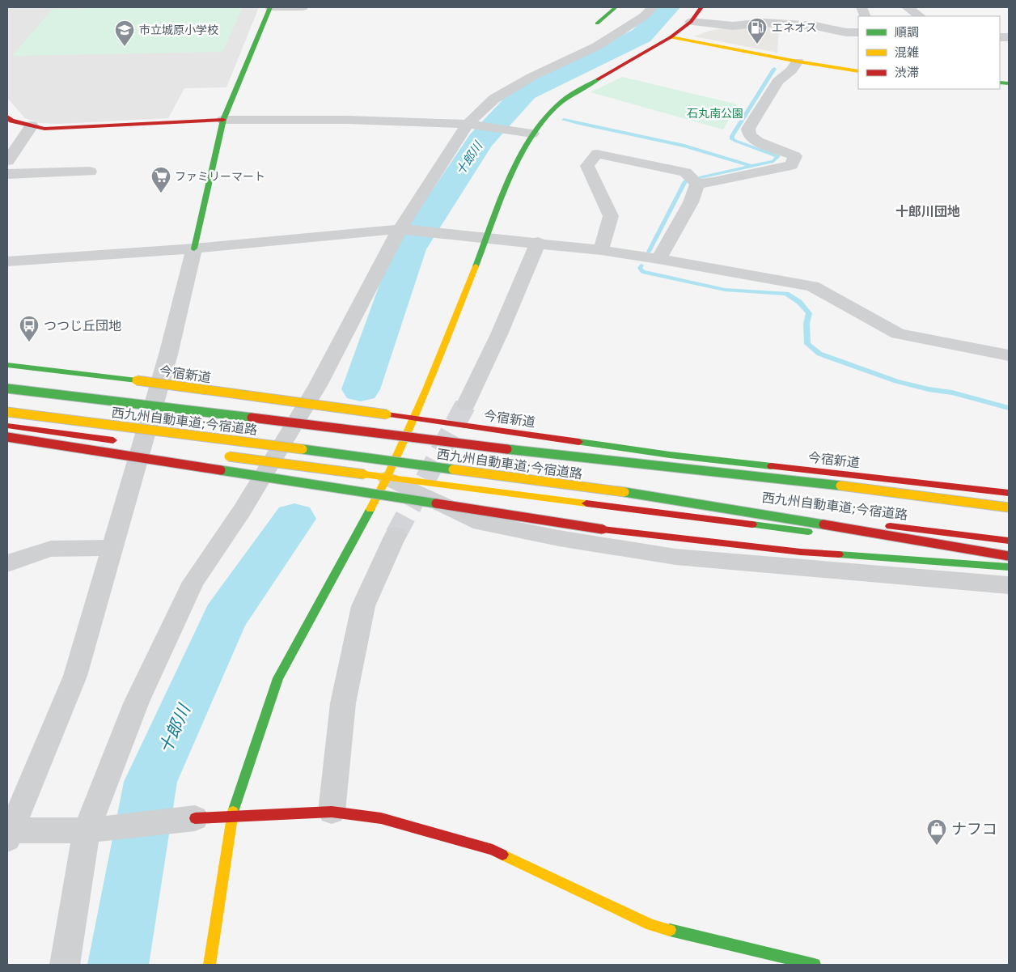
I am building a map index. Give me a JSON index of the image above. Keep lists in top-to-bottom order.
{
  "streets": {
    "main road": ["今宿新道", "西九州自動車道;今宿道路"]
  },
  "districts": ["十郎川団地"],
  "water": ["十郎川"],
  "parks": ["石丸南公園"],
  "places": {
    "fuel station": ["エネオス"],
    "school or university": ["市立城原小学校"],
    "supermarket": ["ファミリーマート"],
    "bus stop": ["つつじ丘団地"],
    "shop": ["ナフコ"]
  },
  "legend": ["順調", "混雑", "渋滞"]
}
